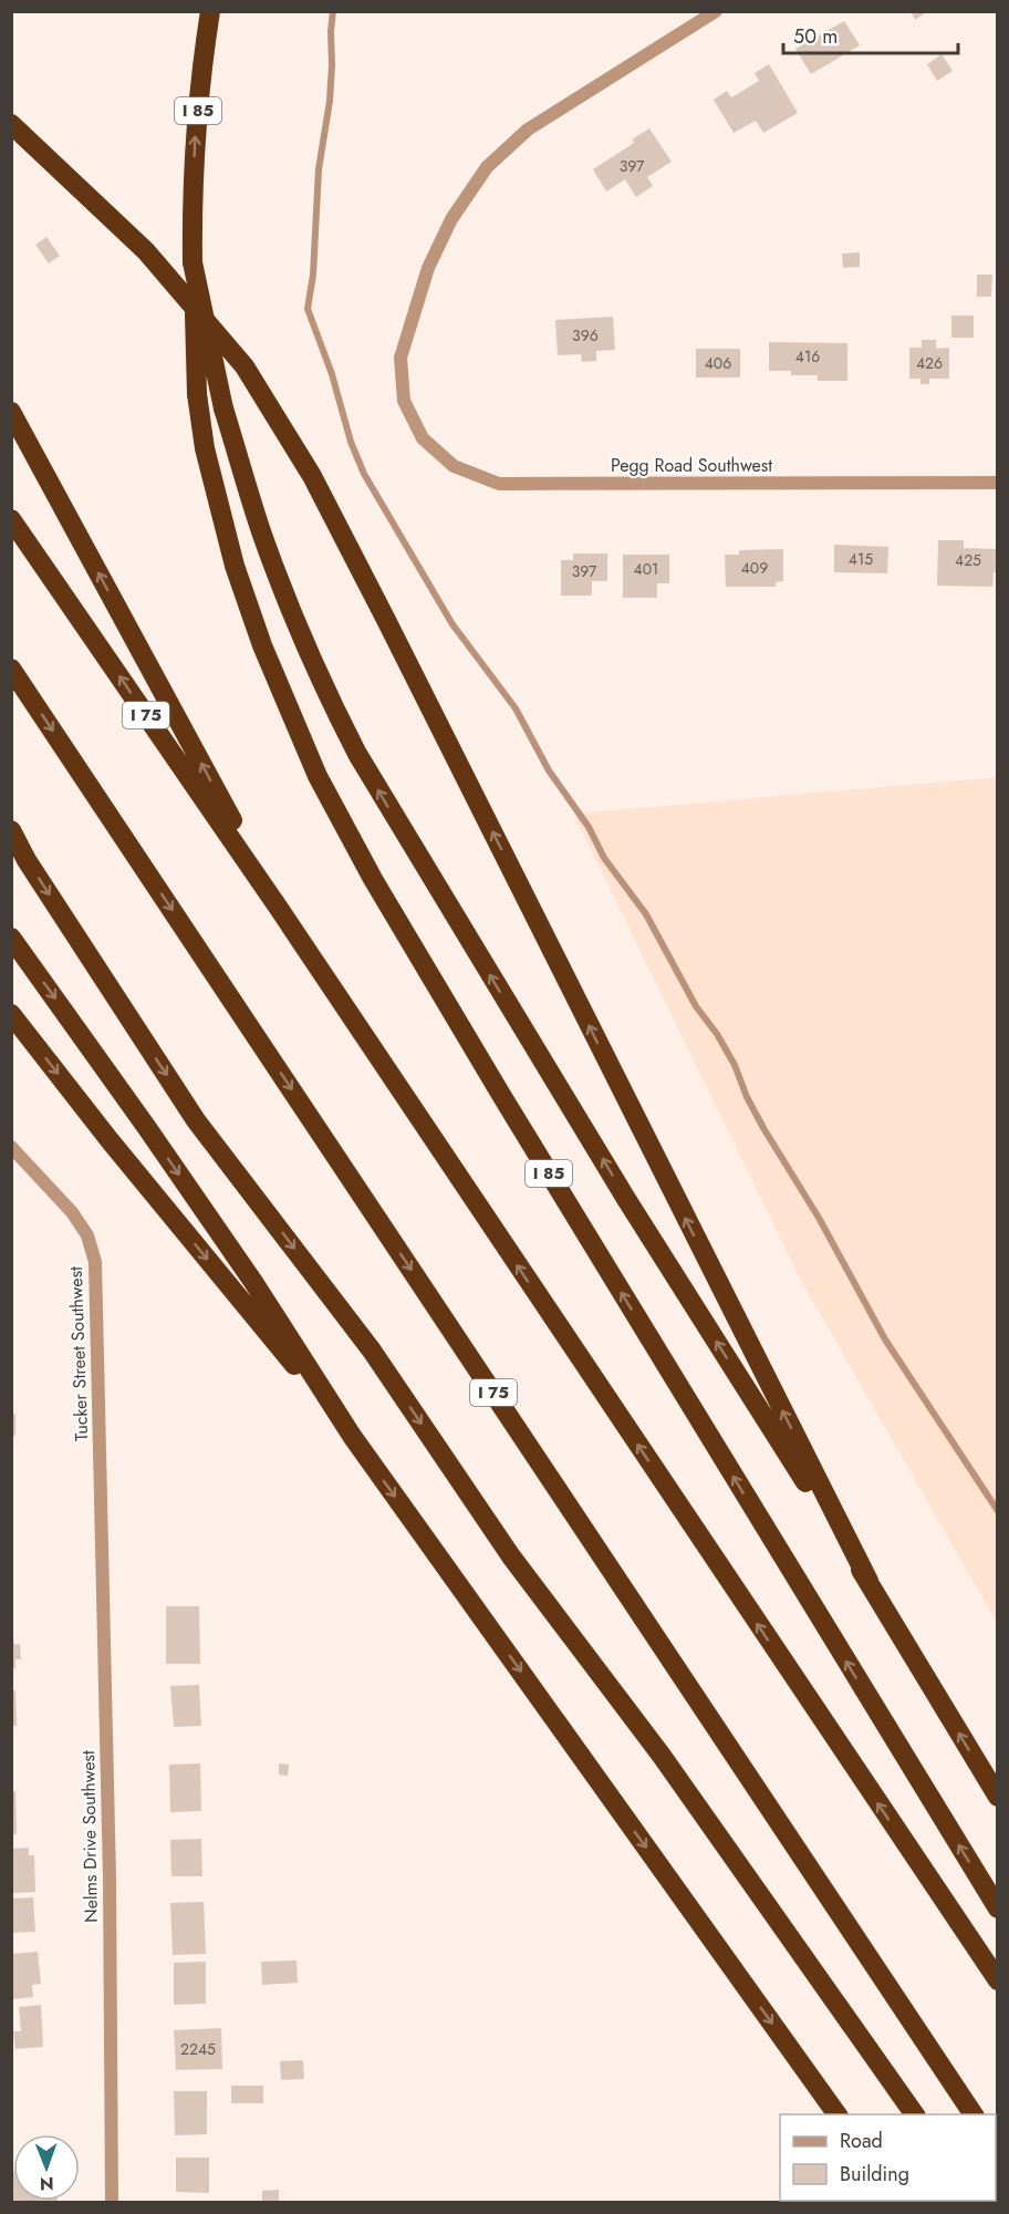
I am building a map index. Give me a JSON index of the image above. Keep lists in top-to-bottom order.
{
  "streets": {
    "highway": ["I 85", "I 75"],
    "street": ["Pegg Road Southwest", "Tucker Street Southwest", "Nelms Drive Southwest"]
  },
  "crossings": [
    ["Tucker Street Southwest", "Nelms Drive Southwest"]
  ],
  "house_numbers": [
    "397",
    "396",
    "416",
    "406",
    "426",
    "415",
    "425",
    "409",
    "401",
    "397",
    "2245"
  ],
  "legend": ["Road", "Building"],
  "scale_bar": "50 m",
  "north": "bottom"
}
